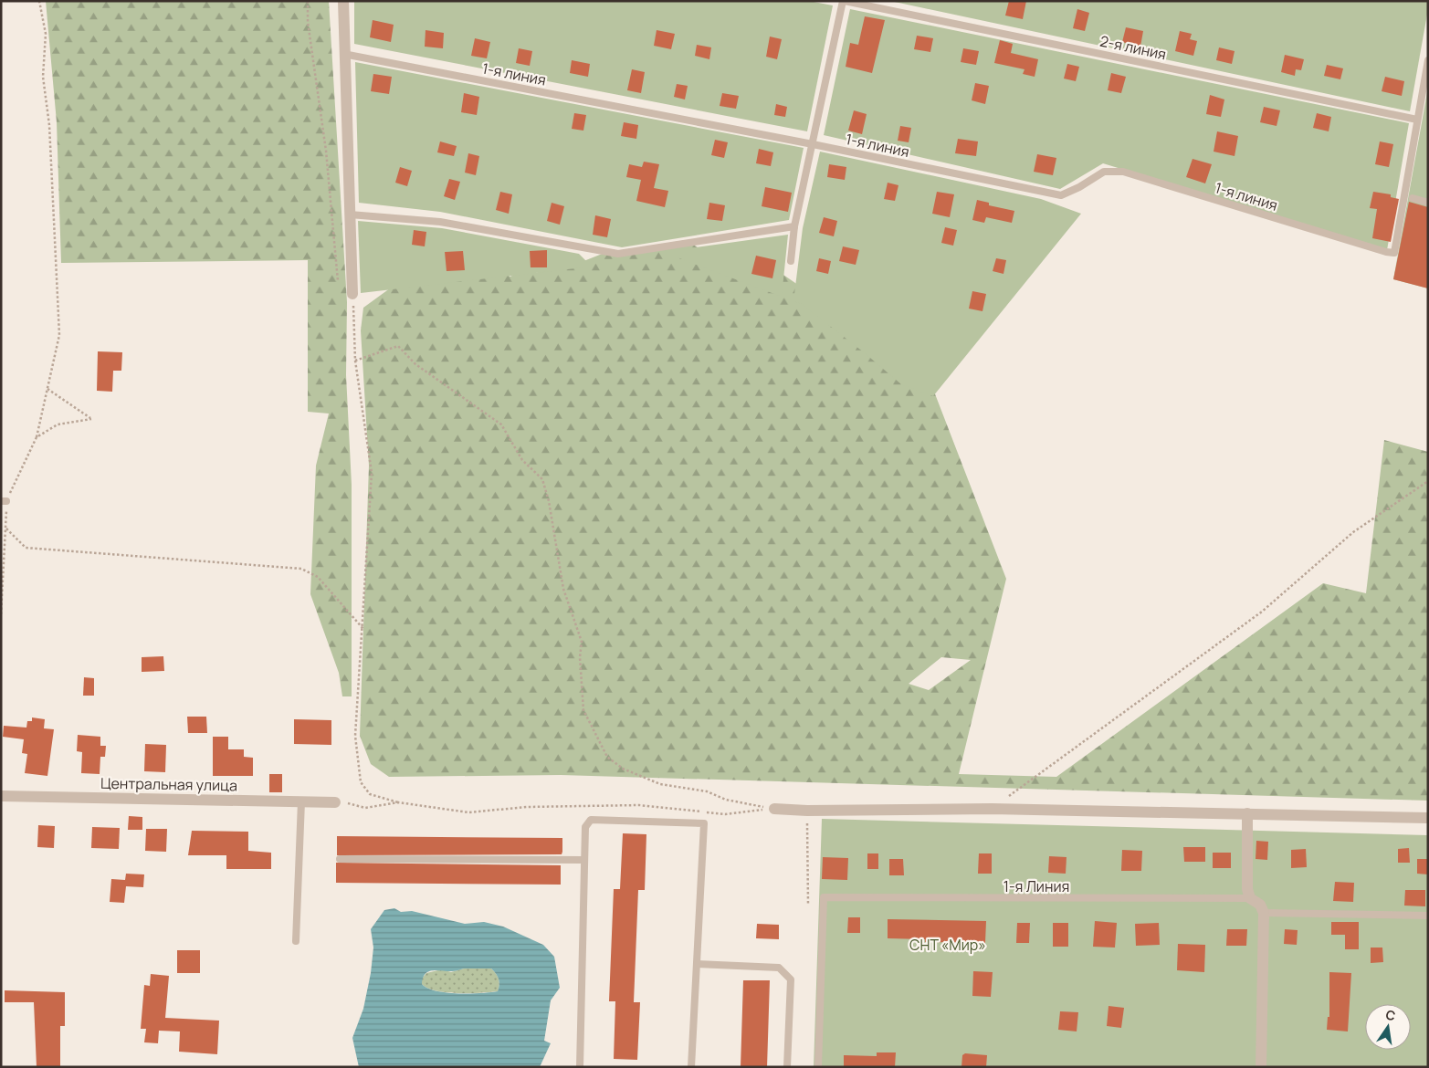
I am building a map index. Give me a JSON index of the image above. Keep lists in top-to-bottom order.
{
  "streets": {
    "street": ["Центральная улица"],
    "lane": ["2-я линия", "1-я линия", "1-я Линия"]
  },
  "crossings": [
    ["2-я линия", "1-я линия"]
  ],
  "parks": ["СНТ «Мир»"],
  "north": "top"
}
